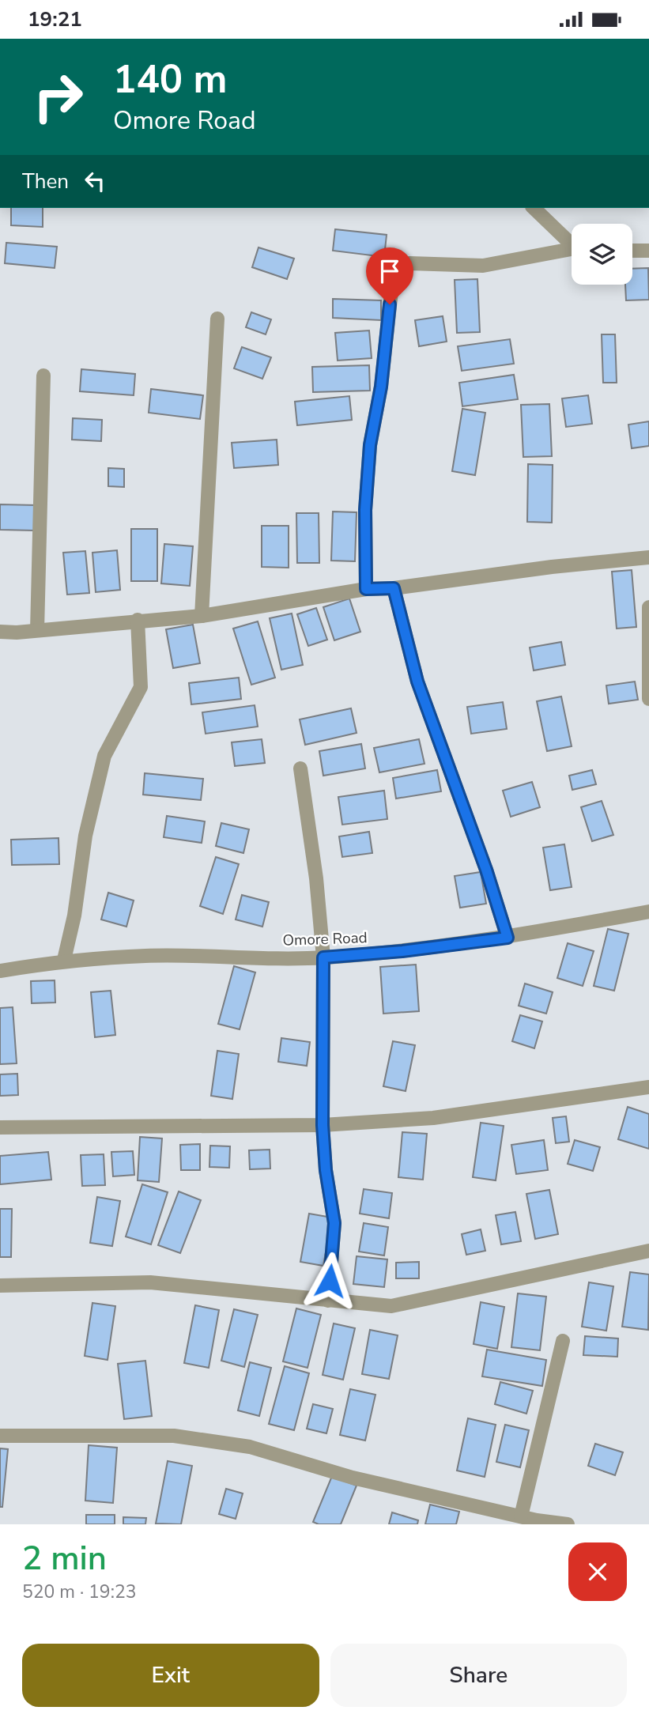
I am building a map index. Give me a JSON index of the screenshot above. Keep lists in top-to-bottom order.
{
  "streets": {
    "street": ["Omore Road"]
  },
  "page": {
    "status": "19:21",
    "turn": ["140 m", "Omore Road"],
    "then": "Then",
    "heading": ["2 min", "520 m · 19:23"],
    "buttons": ["Exit", "Share"]
  }
}
